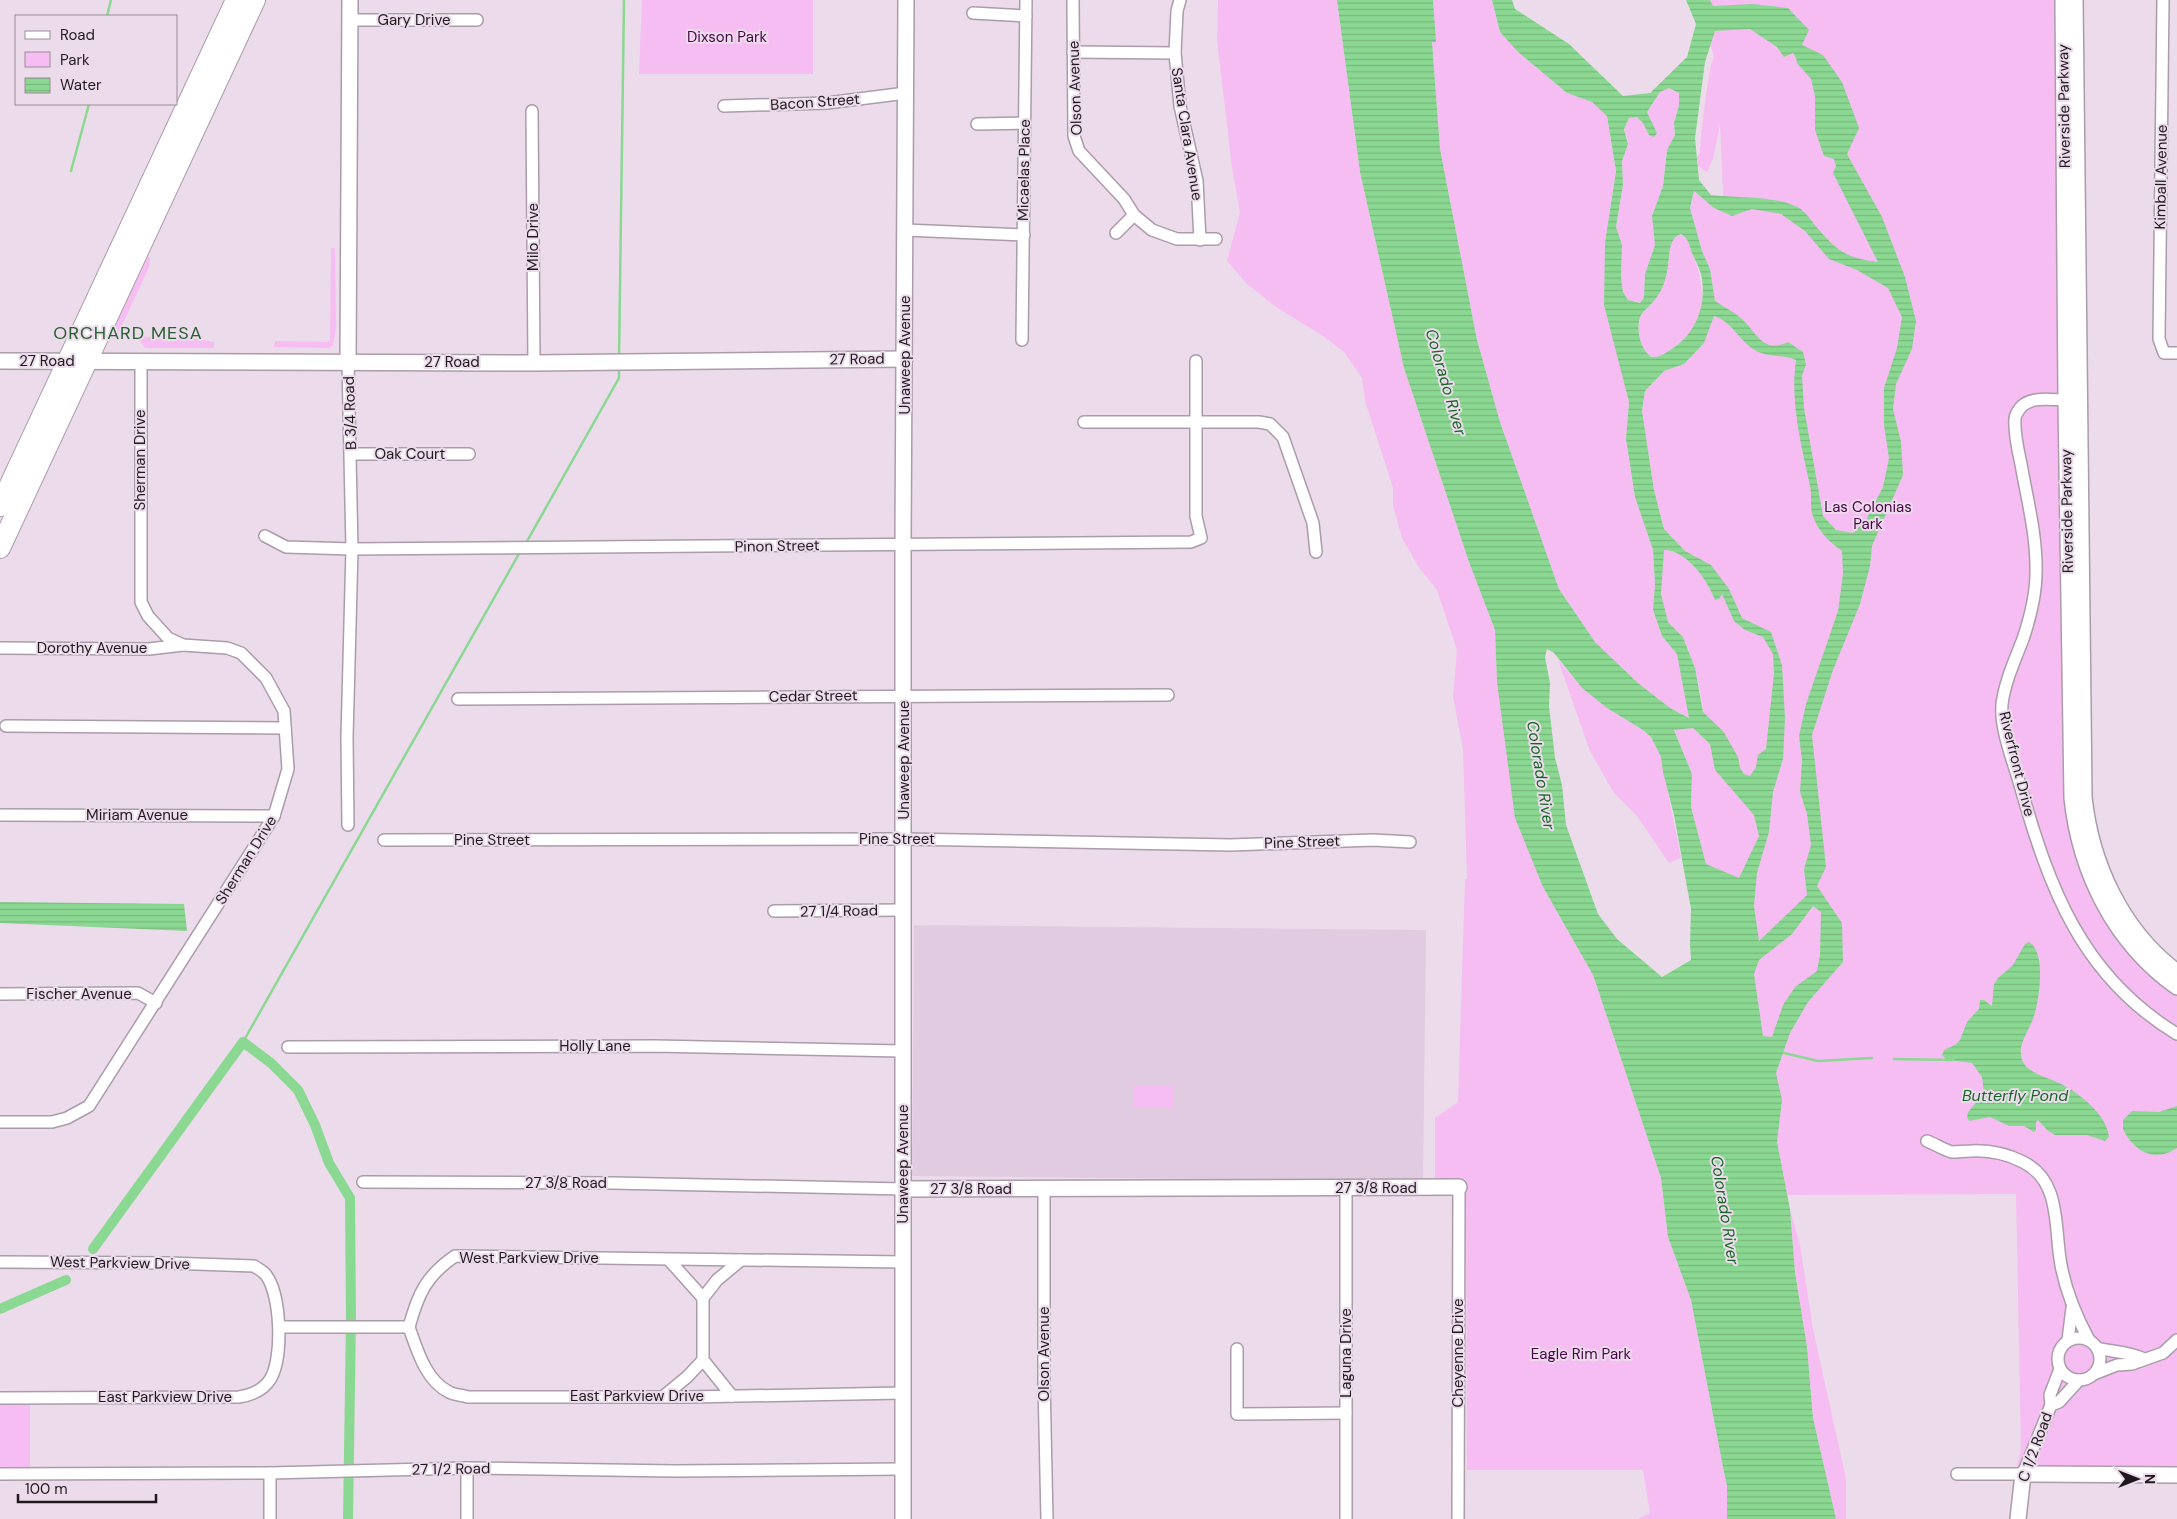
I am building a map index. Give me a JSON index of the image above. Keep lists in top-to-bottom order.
{
  "streets": {
    "main road": [
      "Riverside Parkway",
      "Unaweep Avenue",
      "27 Road",
      "B 3/4 Road",
      "27 3/8 Road",
      "C 1/2 Road"
    ],
    "street": [
      "Gary Drive",
      "Olson Avenue",
      "Bacon Street",
      "Santa Clara Avenue",
      "Micaelas Place",
      "Kimball Avenue",
      "Milo Drive",
      "Oak Court",
      "Sherman Drive",
      "Pinon Street",
      "Dorothy Avenue",
      "Cedar Street",
      "Riverfront Drive",
      "Miriam Avenue",
      "Pine Street",
      "27 1/4 Road",
      "Fischer Avenue",
      "Holly Lane",
      "West Parkview Drive",
      "Laguna Drive",
      "Cheyenne Drive",
      "East Parkview Drive",
      "27 1/2 Road"
    ]
  },
  "crossings": [
    ["Gary Drive", "B 3/4 Road"],
    ["Olson Avenue", "Santa Clara Avenue"],
    ["Olson Avenue", "27 3/8 Road"],
    ["Bacon Street", "Unaweep Avenue"],
    ["Riverside Parkway", "Riverfront Drive"],
    ["Milo Drive", "27 Road"],
    ["Unaweep Avenue", "27 Road"],
    ["Unaweep Avenue", "Pinon Street"],
    ["Unaweep Avenue", "Cedar Street"],
    ["Unaweep Avenue", "Pine Street"],
    ["Unaweep Avenue", "27 1/4 Road"],
    ["Unaweep Avenue", "Holly Lane"],
    ["Unaweep Avenue", "27 3/8 Road"],
    ["Unaweep Avenue", "West Parkview Drive"],
    ["Unaweep Avenue", "East Parkview Drive"],
    ["Unaweep Avenue", "27 1/2 Road"],
    ["27 Road", "B 3/4 Road"],
    ["27 Road", "Sherman Drive"],
    ["B 3/4 Road", "Oak Court"],
    ["B 3/4 Road", "Pinon Street"],
    ["Sherman Drive", "Dorothy Avenue"],
    ["Sherman Drive", "Miriam Avenue"],
    ["Sherman Drive", "Fischer Avenue"],
    ["27 3/8 Road", "Laguna Drive"],
    ["27 3/8 Road", "Cheyenne Drive"],
    ["West Parkview Drive", "East Parkview Drive"]
  ],
  "districts": ["ORCHARD MESA"],
  "water": ["Colorado River", "Butterfly Pond"],
  "parks": ["Dixson Park", "Las Colonias Park", "Eagle Rim Park"],
  "legend": ["Road", "Park", "Water"],
  "scale_bar": "100 m",
  "north": "right"
}
